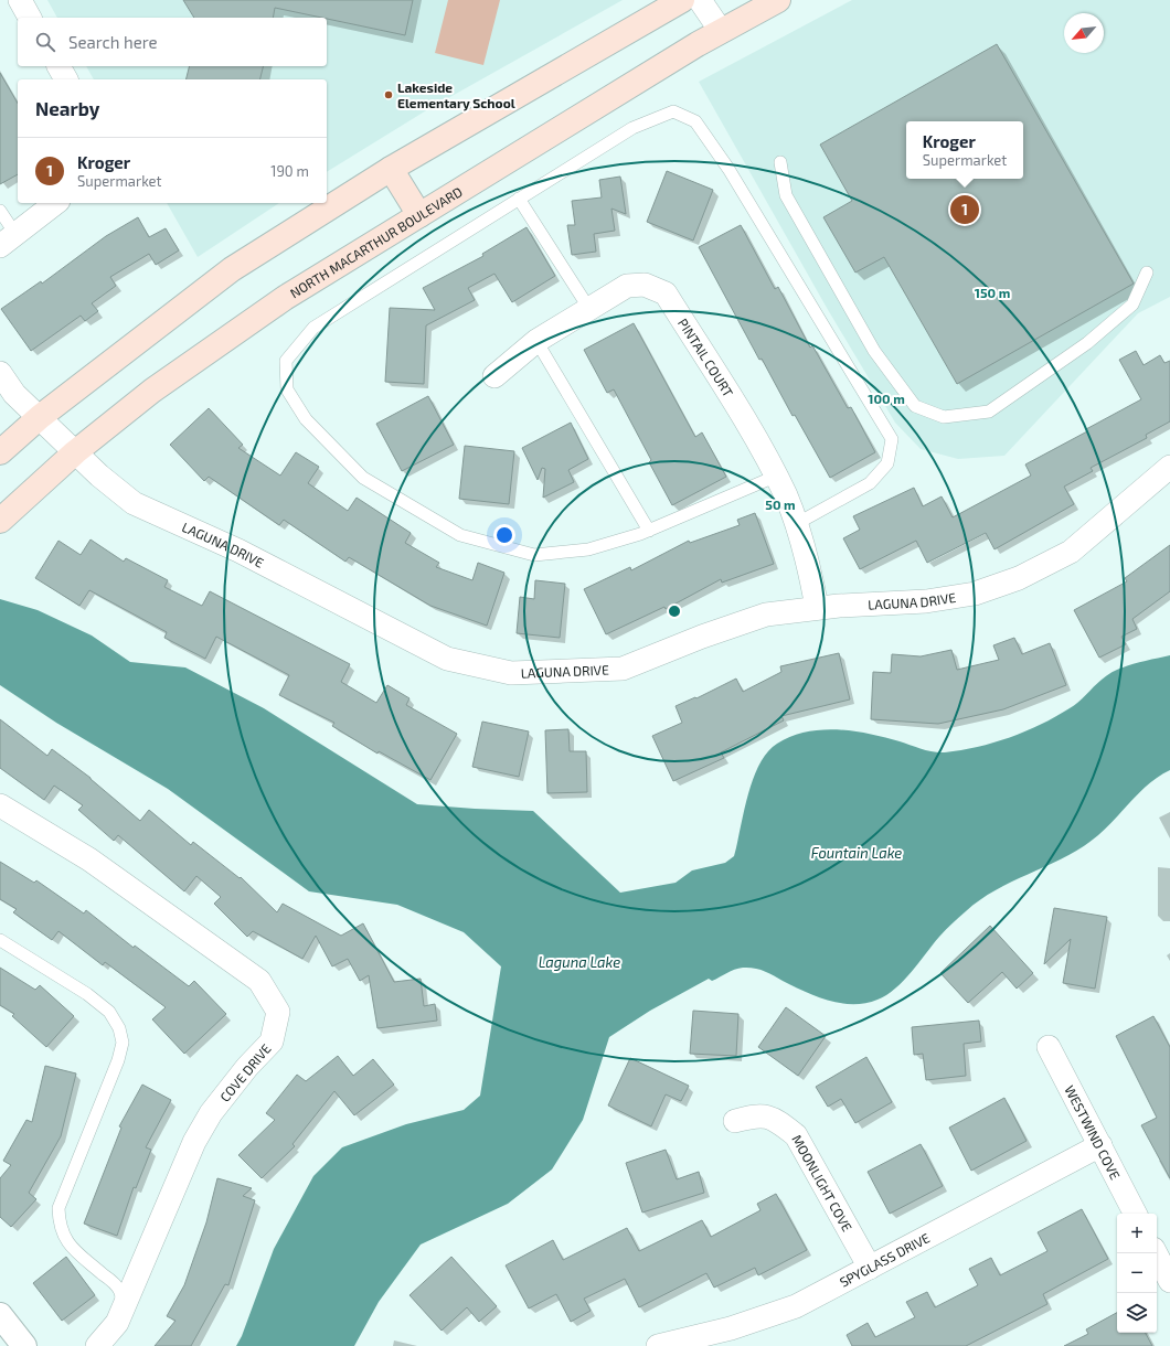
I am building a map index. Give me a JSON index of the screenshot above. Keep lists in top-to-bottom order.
{
  "streets": {
    "main road": ["NORTH MACARTHUR BOULEVARD"],
    "street": [
      "PINTAIL COURT",
      "LAGUNA DRIVE",
      "COVE DRIVE",
      "WESTWIND COVE",
      "MOONLIGHT COVE",
      "SPYGLASS DRIVE"
    ]
  },
  "crossings": [
    ["NORTH MACARTHUR BOULEVARD", "LAGUNA DRIVE"],
    ["PINTAIL COURT", "LAGUNA DRIVE"],
    ["WESTWIND COVE", "SPYGLASS DRIVE"],
    ["MOONLIGHT COVE", "SPYGLASS DRIVE"]
  ],
  "water": ["Fountain Lake", "Laguna Lake"],
  "places": ["Lakeside Elementary School"],
  "north": "bottom left",
  "page": {
    "search": "Search here",
    "heading": "Nearby",
    "popup": ["Kroger", "Supermarket"],
    "list": [
      {
        "mark": "1",
        "name": "Kroger",
        "note": "Supermarket",
        "value": "190 m"
      }
    ],
    "pins": "1",
    "map_buttons": ["+", "−"]
  },
  "rings": ["150 m", "100 m", "50 m"]
}
